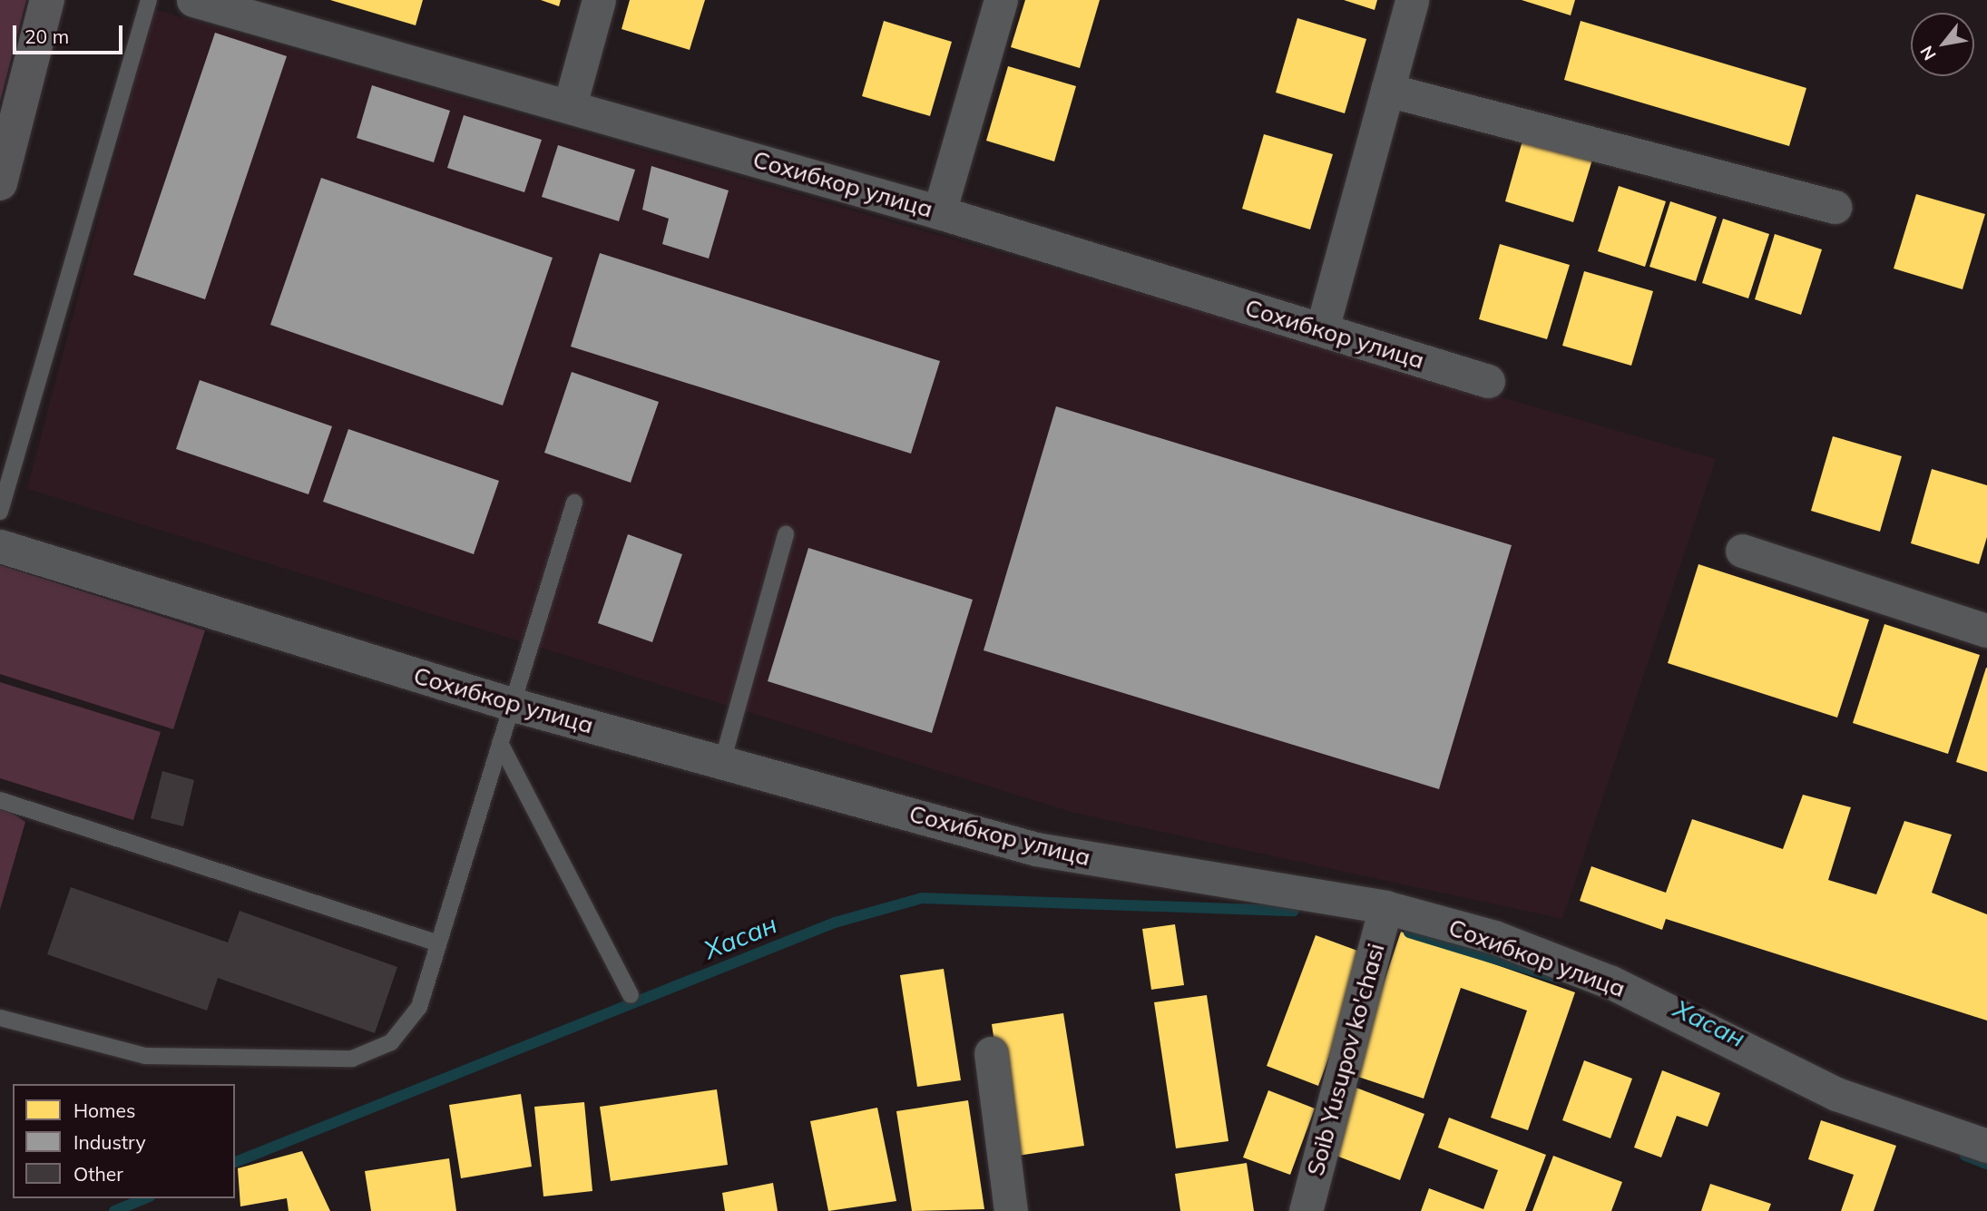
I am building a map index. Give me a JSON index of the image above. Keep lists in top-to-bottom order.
{
  "streets": {
    "street": ["Сохибкор улица", "Soib Yusupov ko'chasi"]
  },
  "crossings": [
    ["Сохибкор улица", "Soib Yusupov ko'chasi"]
  ],
  "water": ["Хасан"],
  "legend": ["Homes", "Industry", "Other"],
  "scale_bar": "20 m",
  "north": "bottom left"
}
